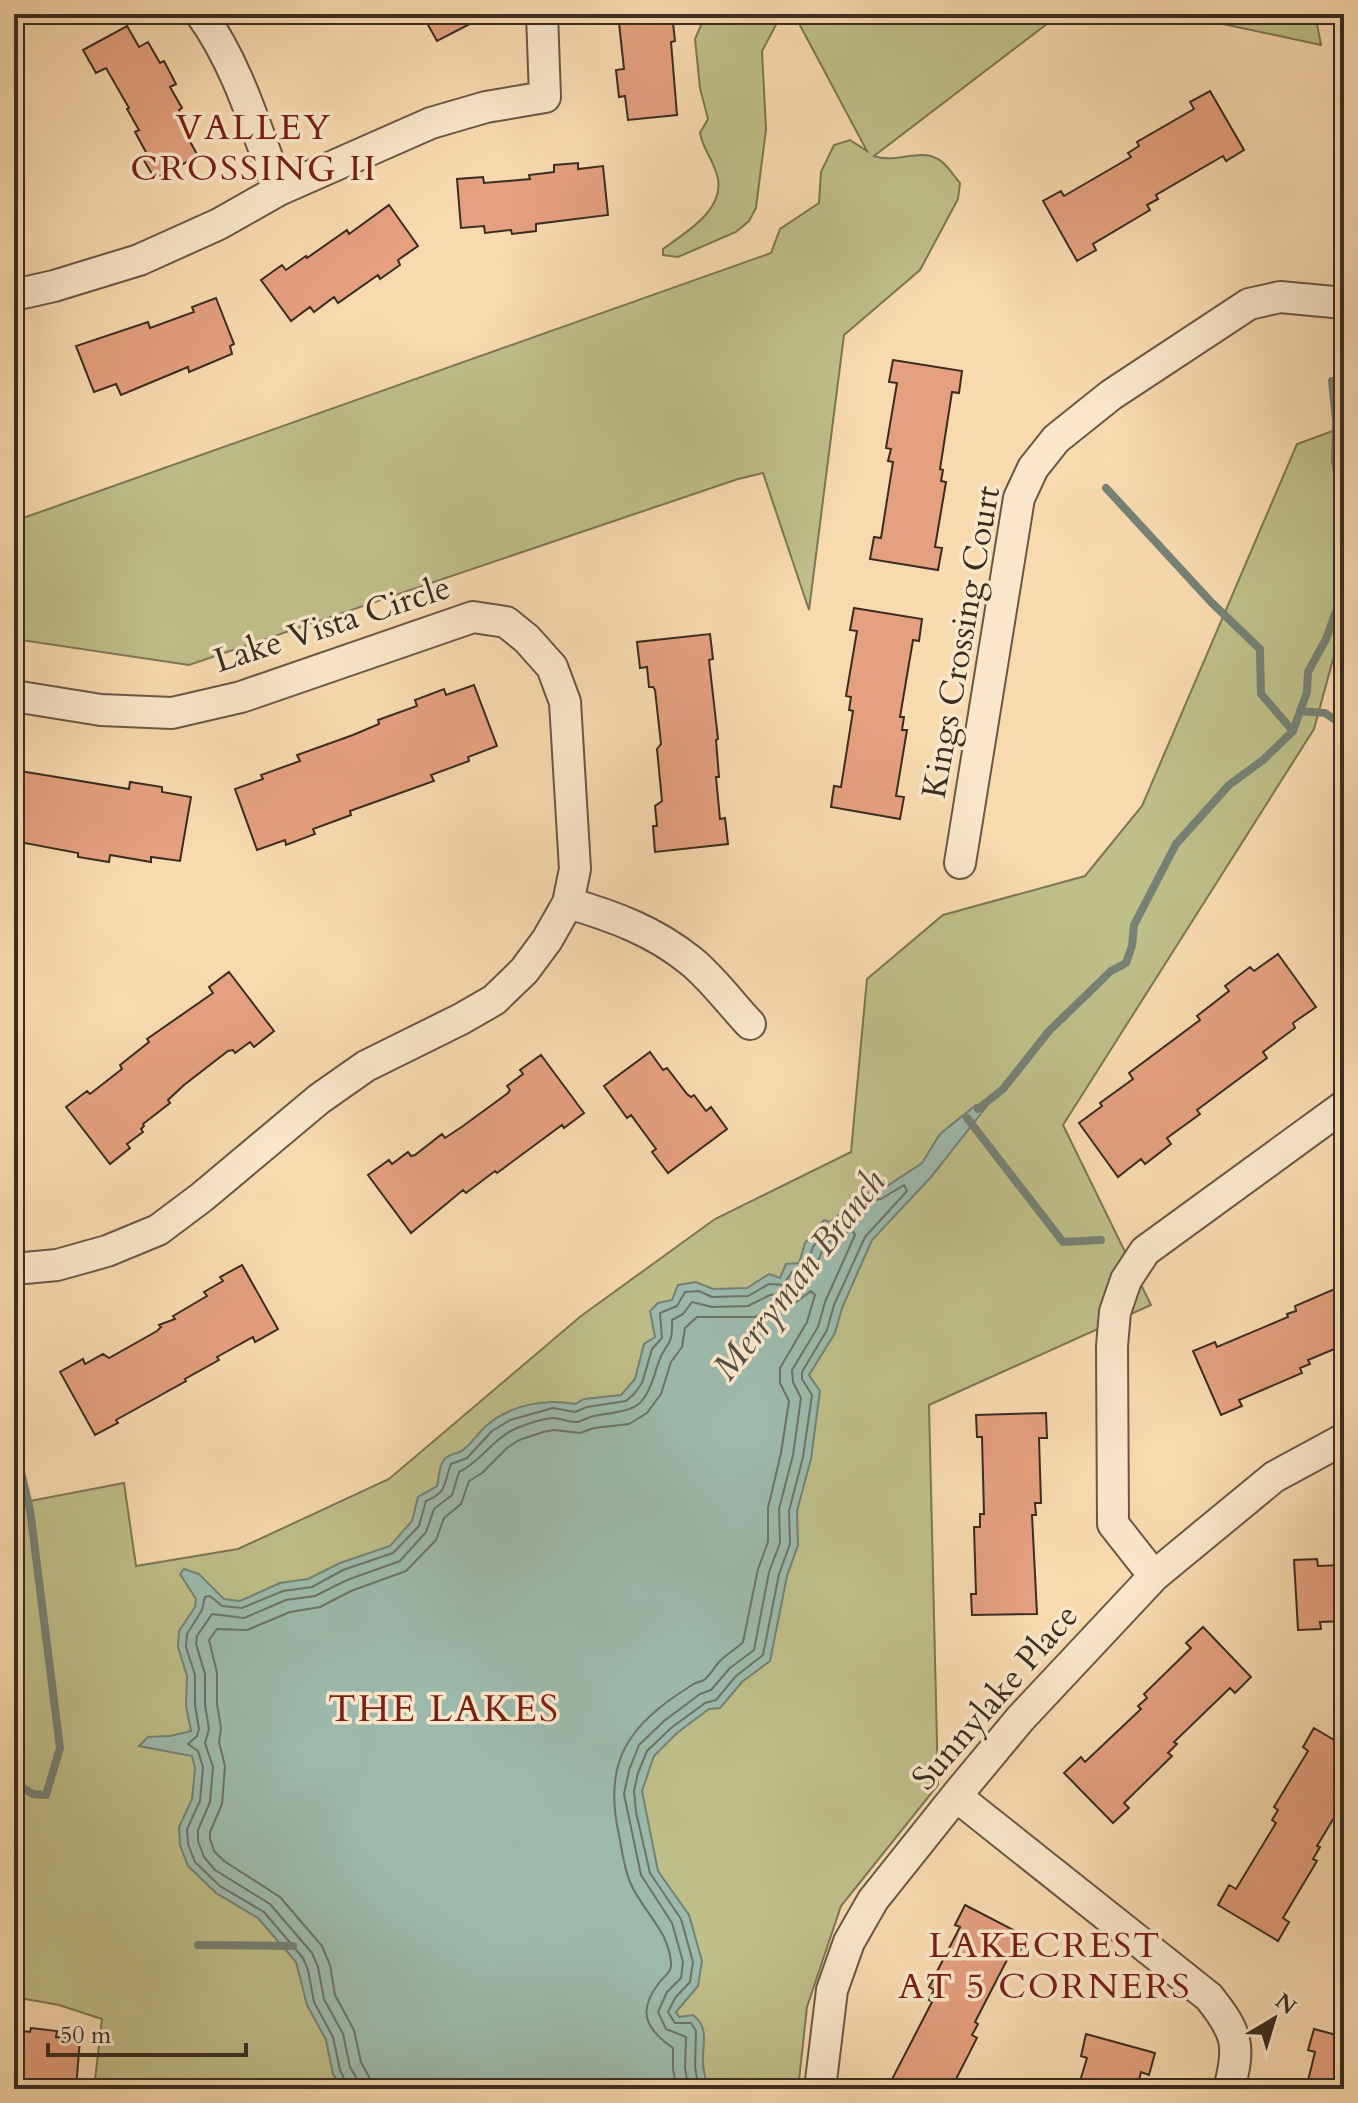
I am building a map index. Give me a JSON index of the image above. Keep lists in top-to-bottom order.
{
  "streets": {
    "street": ["Lake Vista Circle", "Kings Crossing Court", "Sunnylake Place"]
  },
  "districts": ["VALLEY CROSSING II", "THE LAKES", "LAKECREST AT 5 CORNERS"],
  "water": ["Merryman Branch"],
  "scale_bar": "50 m",
  "north": "top right"
}
